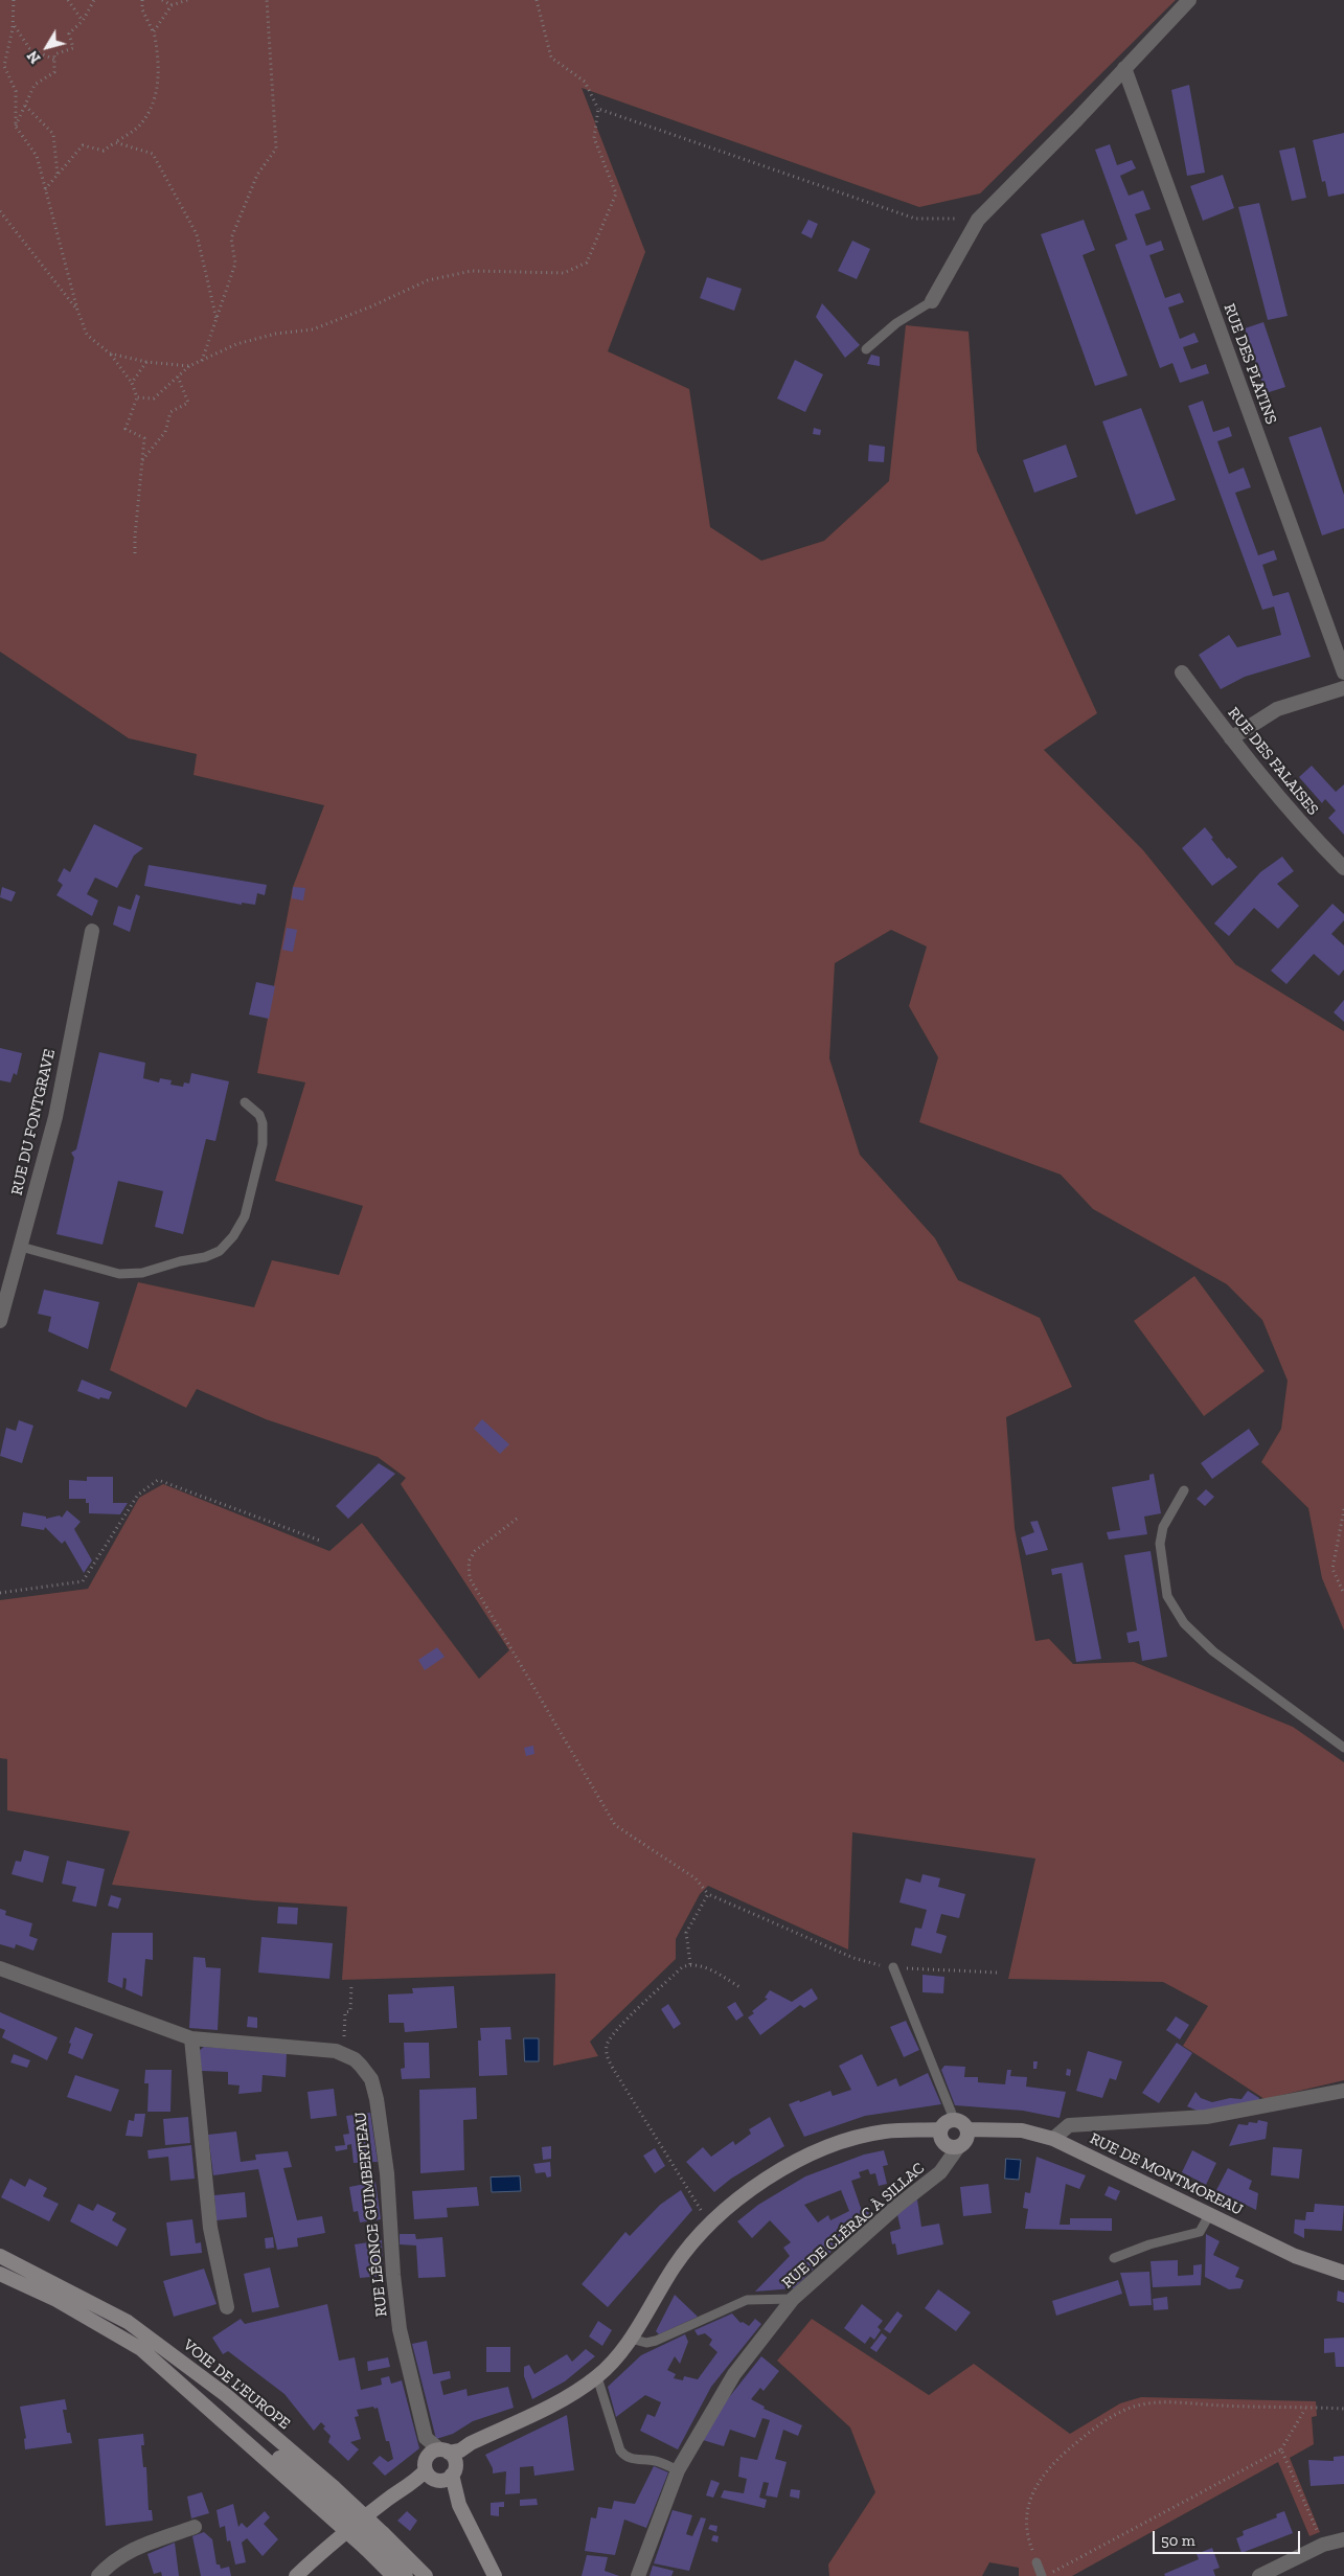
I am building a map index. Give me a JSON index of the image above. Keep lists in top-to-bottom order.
{
  "streets": {
    "main road": ["RUE DE MONTMOREAU", "VOIE DE L'EUROPE"],
    "street": [
      "RUE DES PLATINS",
      "RUE DES FALAISES",
      "RUE DU FONTGRAVE",
      "RUE LÉONCE GUIMBERTEAU",
      "RUE DE CLÉRAC À SILLAC"
    ]
  },
  "crossings": [
    ["RUE DE MONTMOREAU", "RUE DE CLÉRAC À SILLAC"]
  ],
  "scale_bar": "50 m",
  "north": "bottom left"
}
